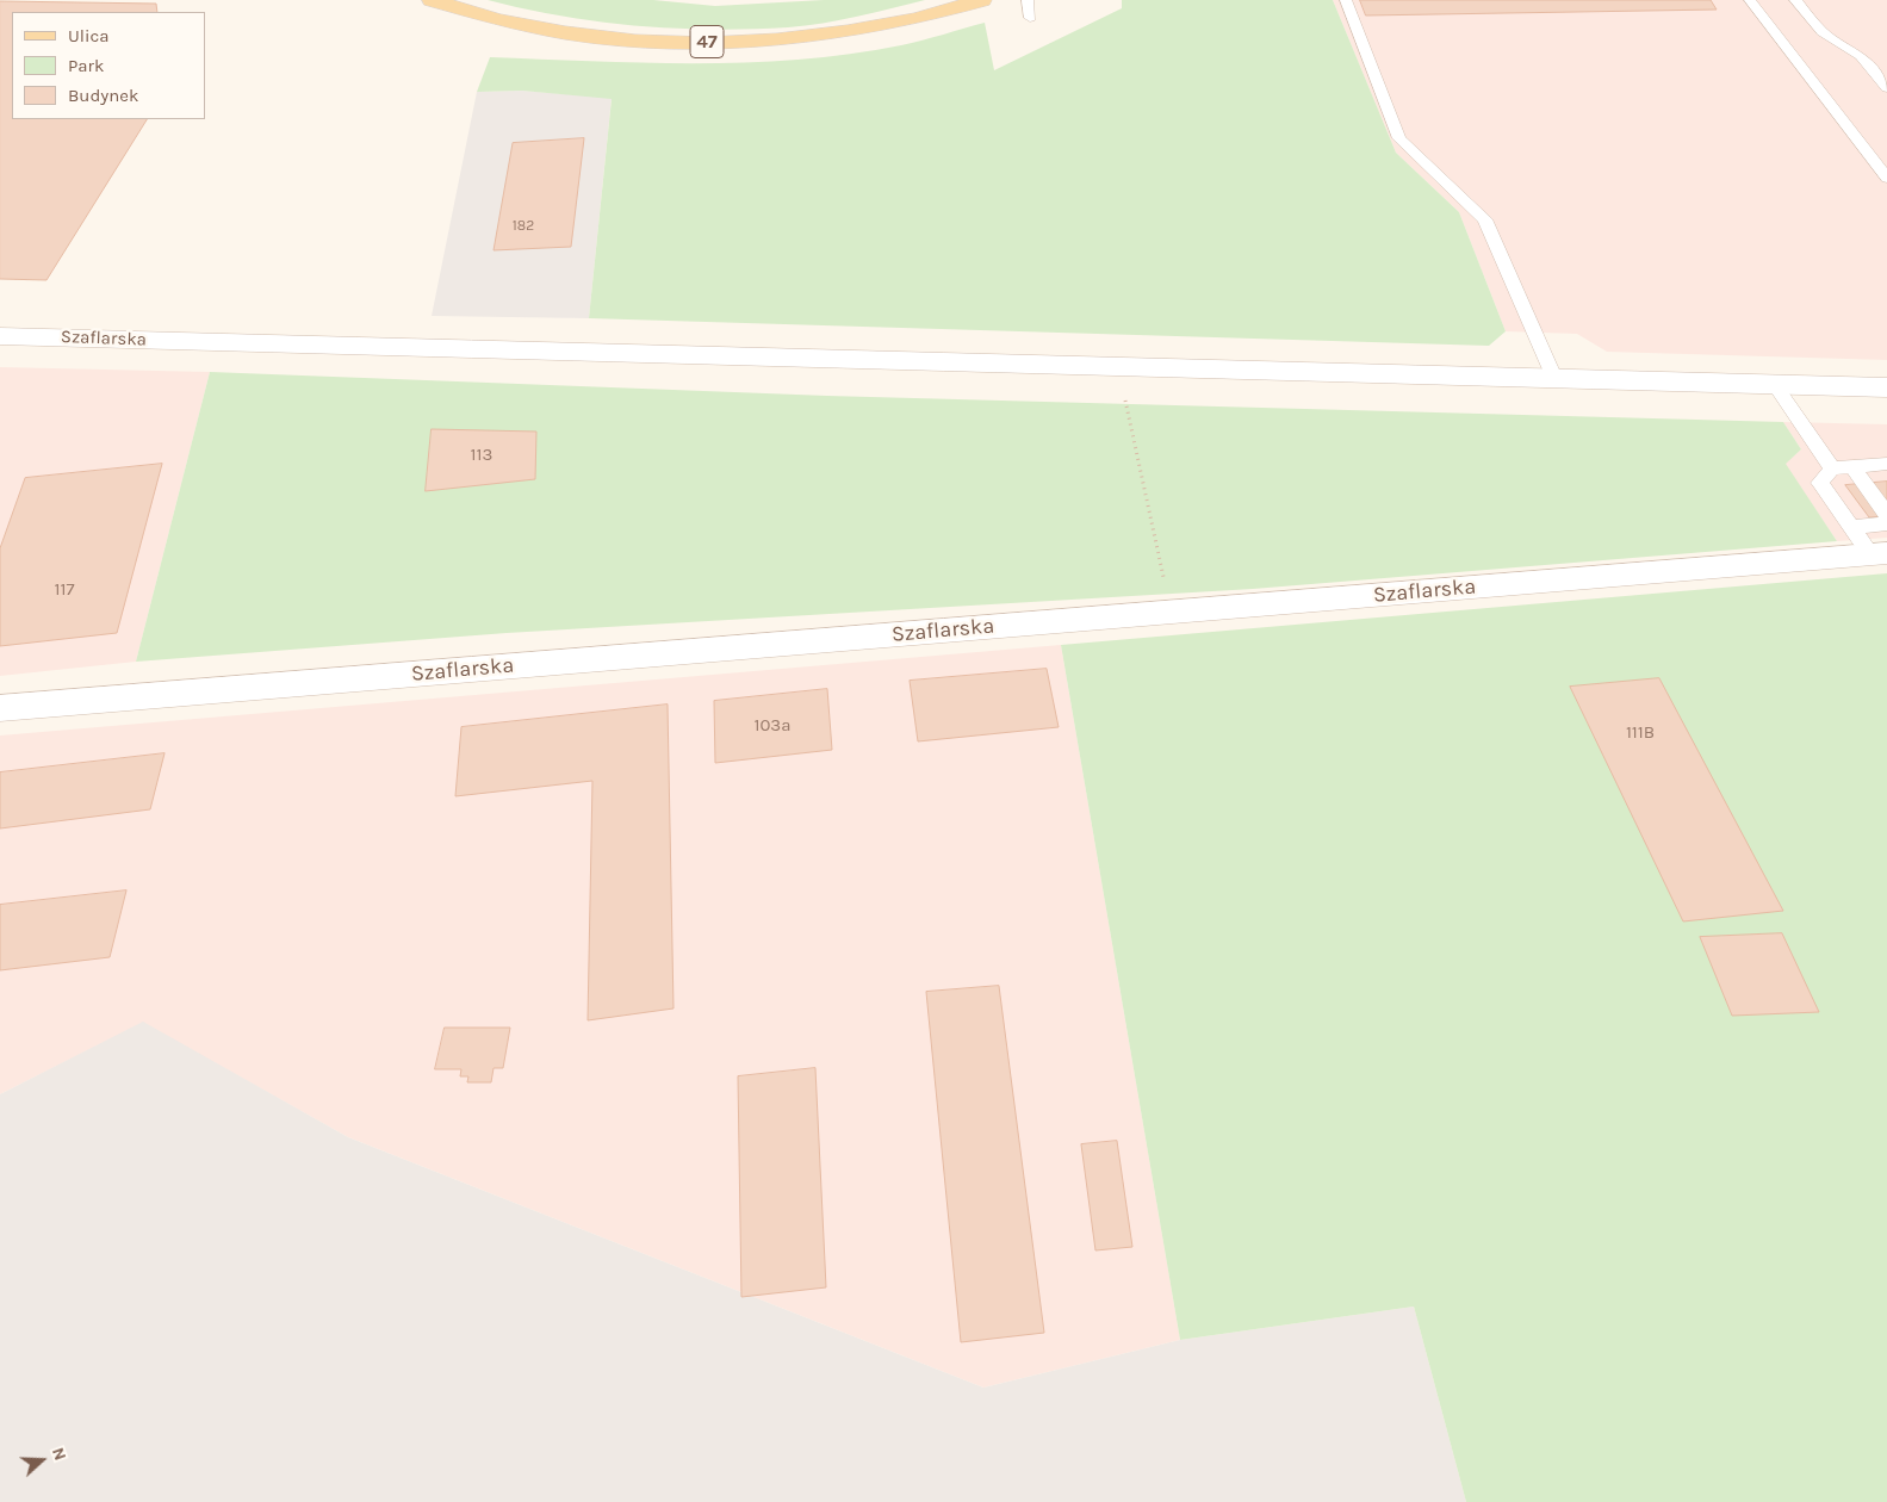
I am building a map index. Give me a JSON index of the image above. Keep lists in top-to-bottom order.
{
  "streets": {
    "main road": ["47"],
    "street": ["Szaflarska"]
  },
  "house_numbers": [
    "182",
    "113",
    "117",
    "103a",
    "111B"
  ],
  "legend": ["Ulica", "Park", "Budynek"],
  "north": "right"
}
